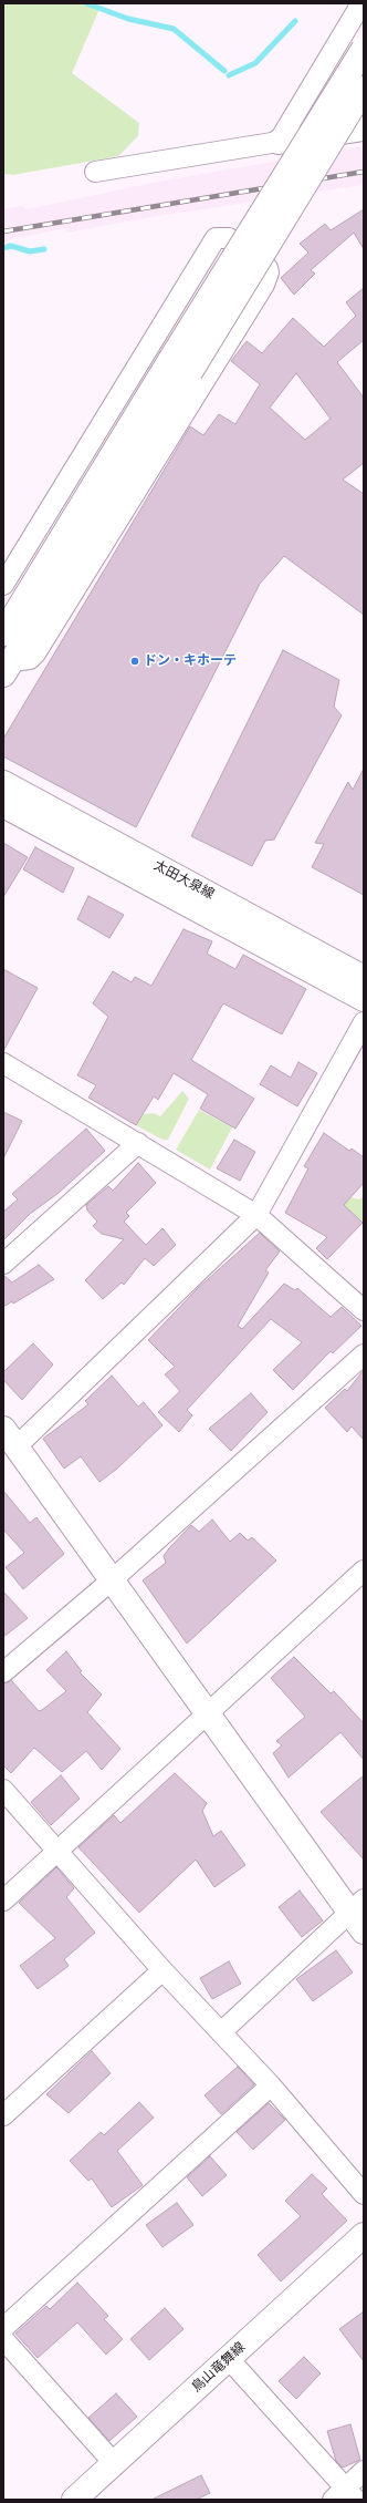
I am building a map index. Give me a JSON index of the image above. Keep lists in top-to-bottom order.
{
  "streets": {
    "street": ["太田大泉線", "鳥山竜舞線"]
  },
  "places": ["ドン・キホーテ"]
}
